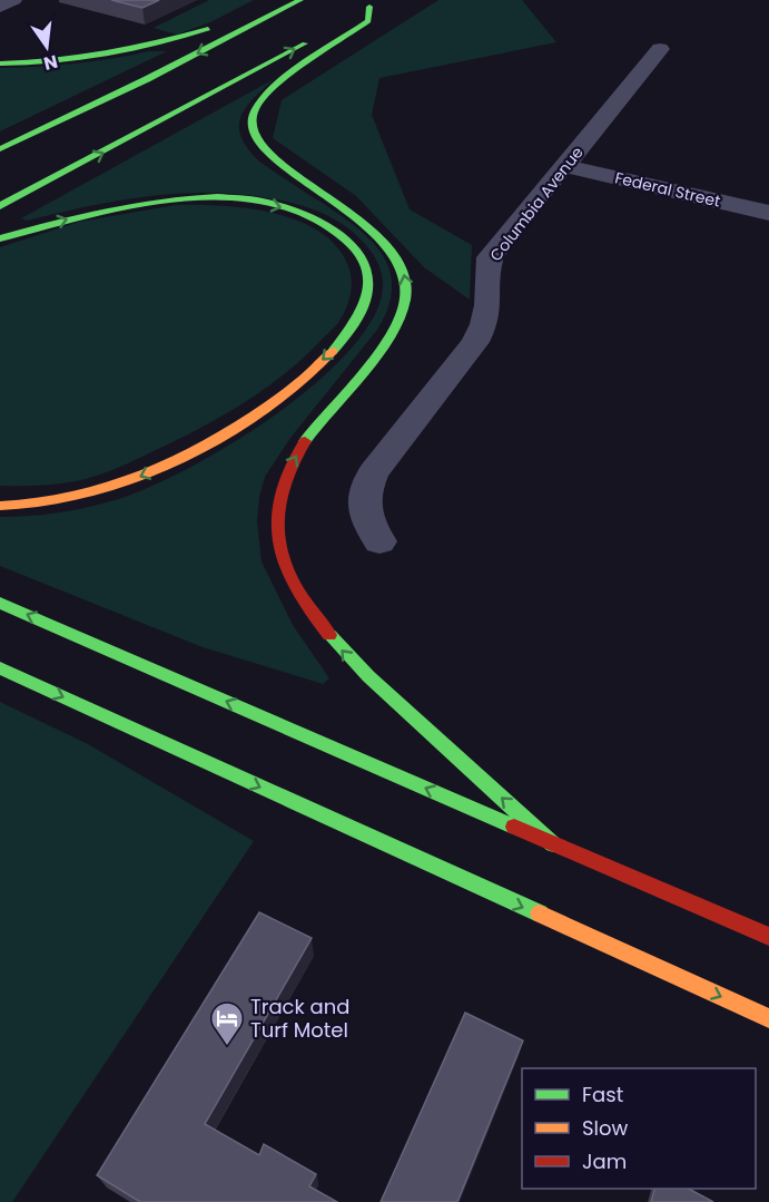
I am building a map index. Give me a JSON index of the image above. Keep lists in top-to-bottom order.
{
  "streets": {
    "street": ["Federal Street", "Columbia Avenue"]
  },
  "crossings": [
    ["Federal Street", "Columbia Avenue"]
  ],
  "places": {
    "hotel": ["Track and Turf Motel"]
  },
  "legend": ["Fast", "Slow", "Jam"],
  "north": "bottom"
}
